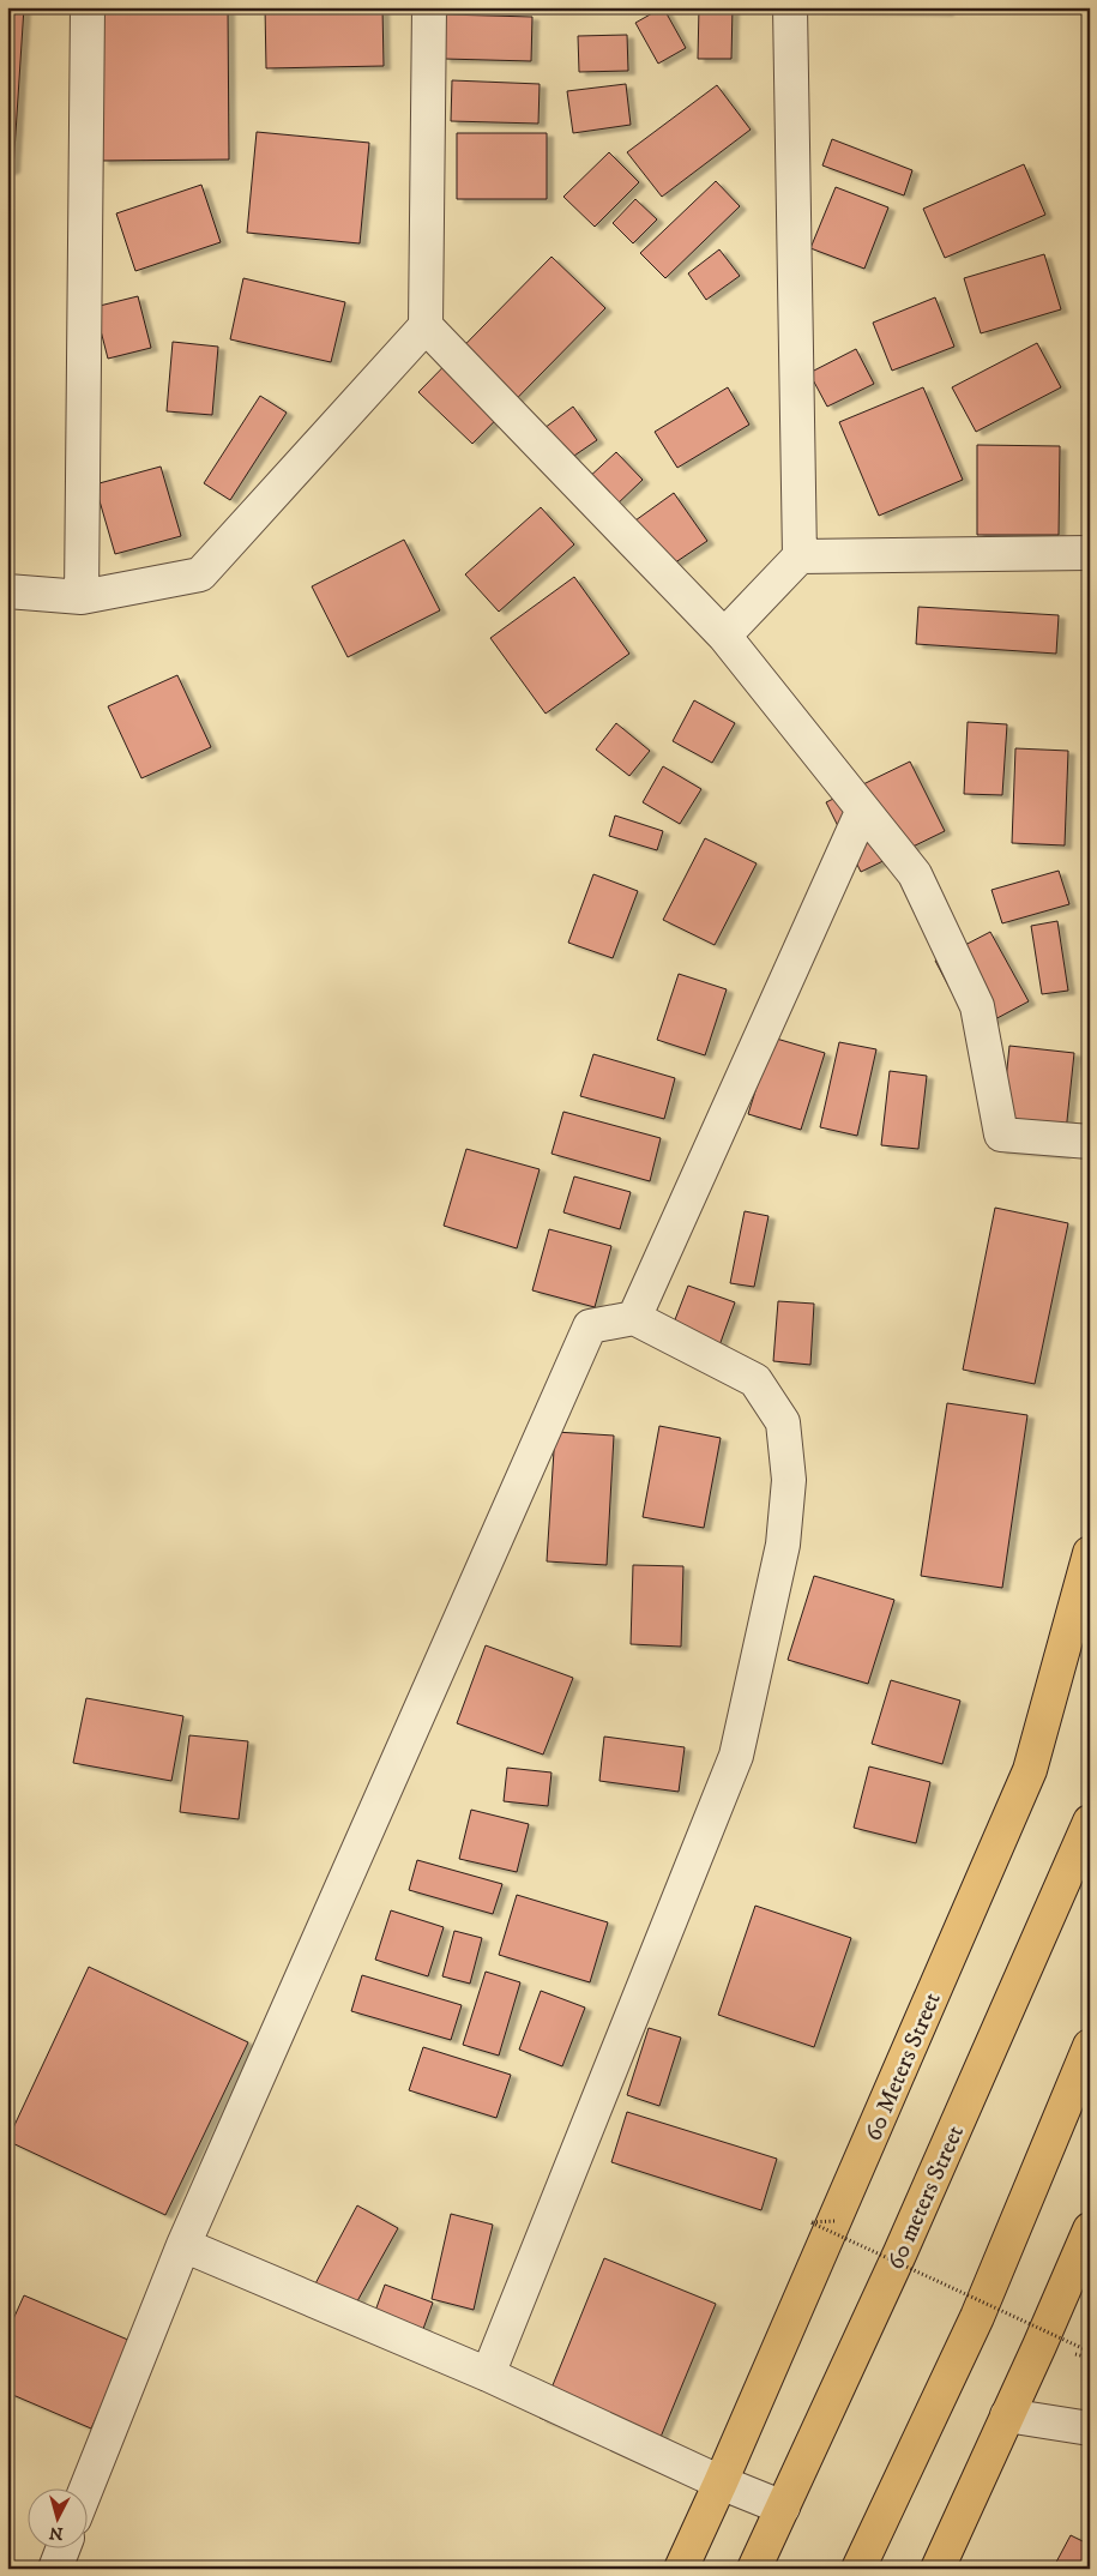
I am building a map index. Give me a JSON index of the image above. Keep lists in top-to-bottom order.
{
  "streets": {
    "main road": ["60 Meters Street", "60 meters Street"]
  },
  "north": "bottom"
}
